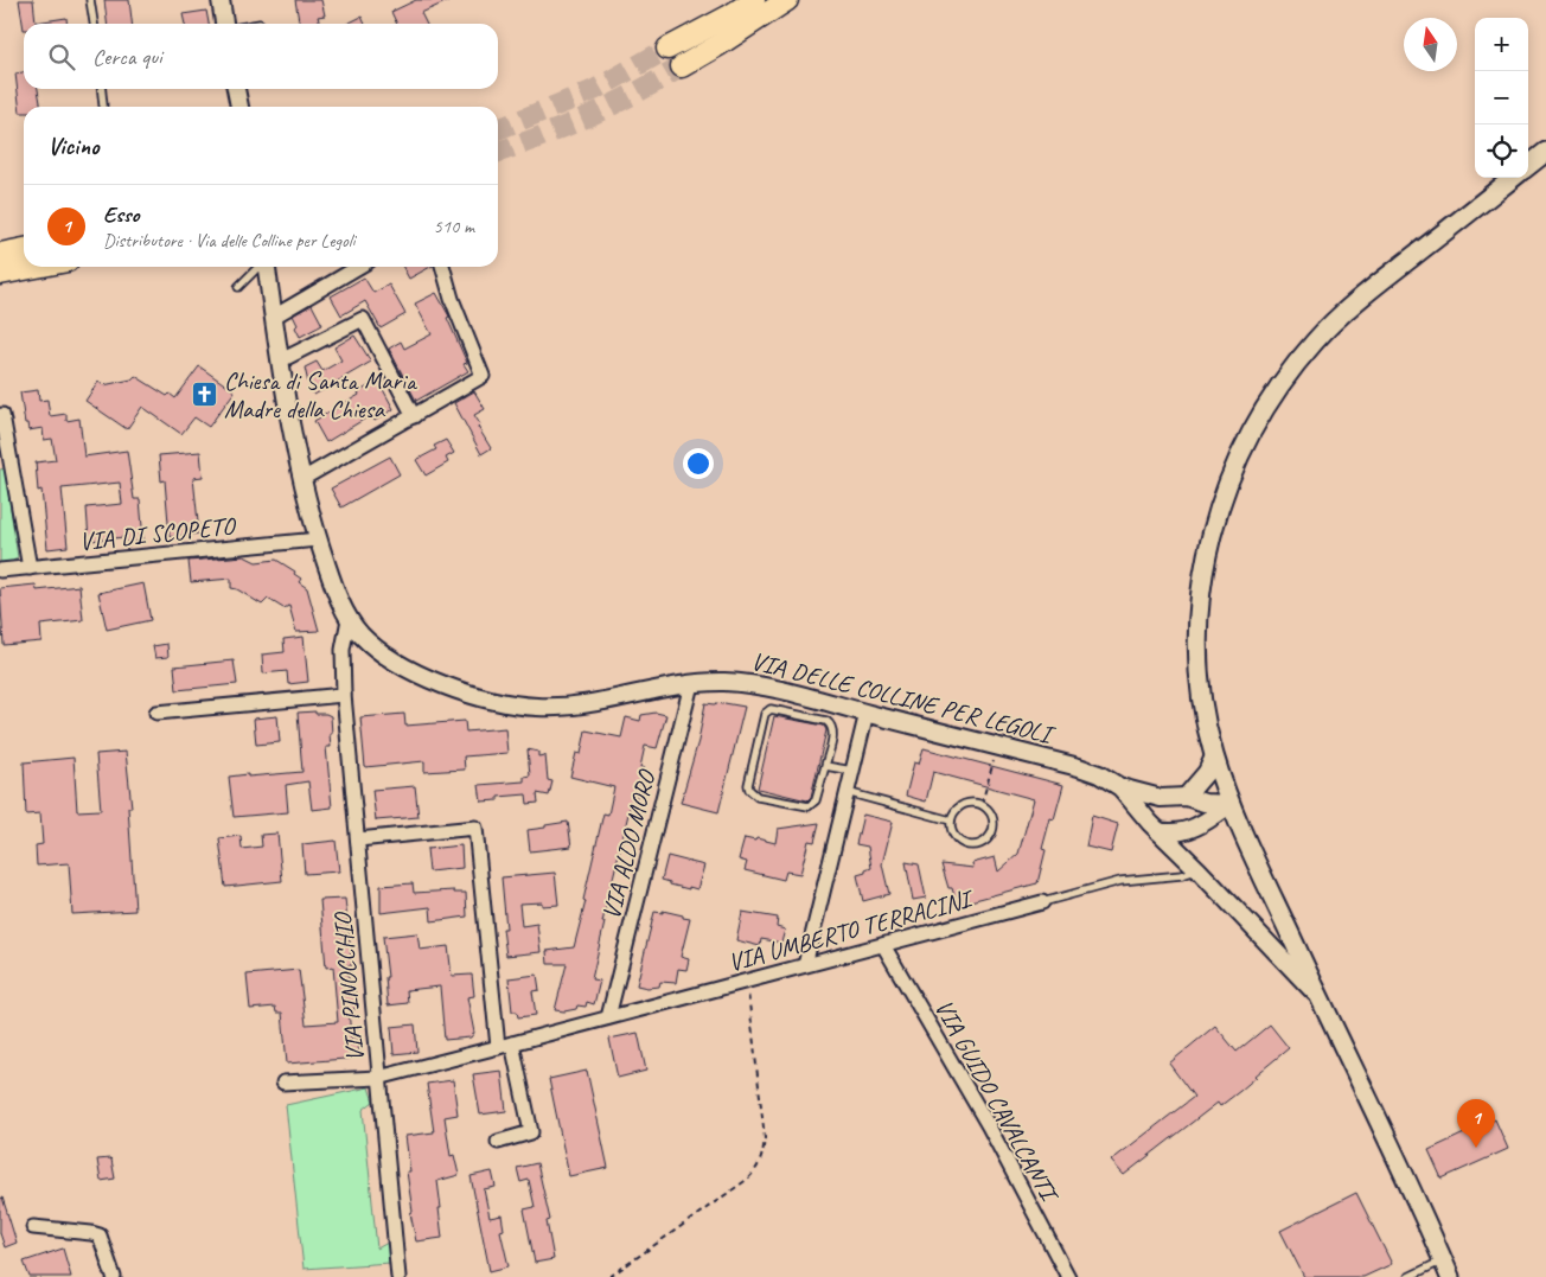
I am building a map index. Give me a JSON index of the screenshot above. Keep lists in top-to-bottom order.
{
  "streets": {
    "street": [
      "VIA DI SCOPETO",
      "VIA DELLE COLLINE PER LEGOLI",
      "VIA ALDO MORO",
      "VIA UMBERTO TERRACINI",
      "VIA PINOCCHIO",
      "VIA GUIDO CAVALCANTI"
    ]
  },
  "crossings": [
    ["VIA DI SCOPETO", "VIA DELLE COLLINE PER LEGOLI"],
    ["VIA DELLE COLLINE PER LEGOLI", "VIA ALDO MORO"],
    ["VIA DELLE COLLINE PER LEGOLI", "VIA PINOCCHIO"],
    ["VIA ALDO MORO", "VIA UMBERTO TERRACINI"],
    ["VIA UMBERTO TERRACINI", "VIA PINOCCHIO"],
    ["VIA UMBERTO TERRACINI", "VIA GUIDO CAVALCANTI"]
  ],
  "places": {
    "church": ["Chiesa di Santa Maria Madre della Chiesa"]
  },
  "north": "top",
  "page": {
    "map_buttons": ["+", "−"],
    "search": "Cerca qui",
    "heading": "Vicino",
    "list": [
      {
        "mark": "1",
        "name": "Esso",
        "note": "Distributore · Via delle Colline per Legoli",
        "value": "510 m"
      }
    ],
    "pins": "1"
  }
}
